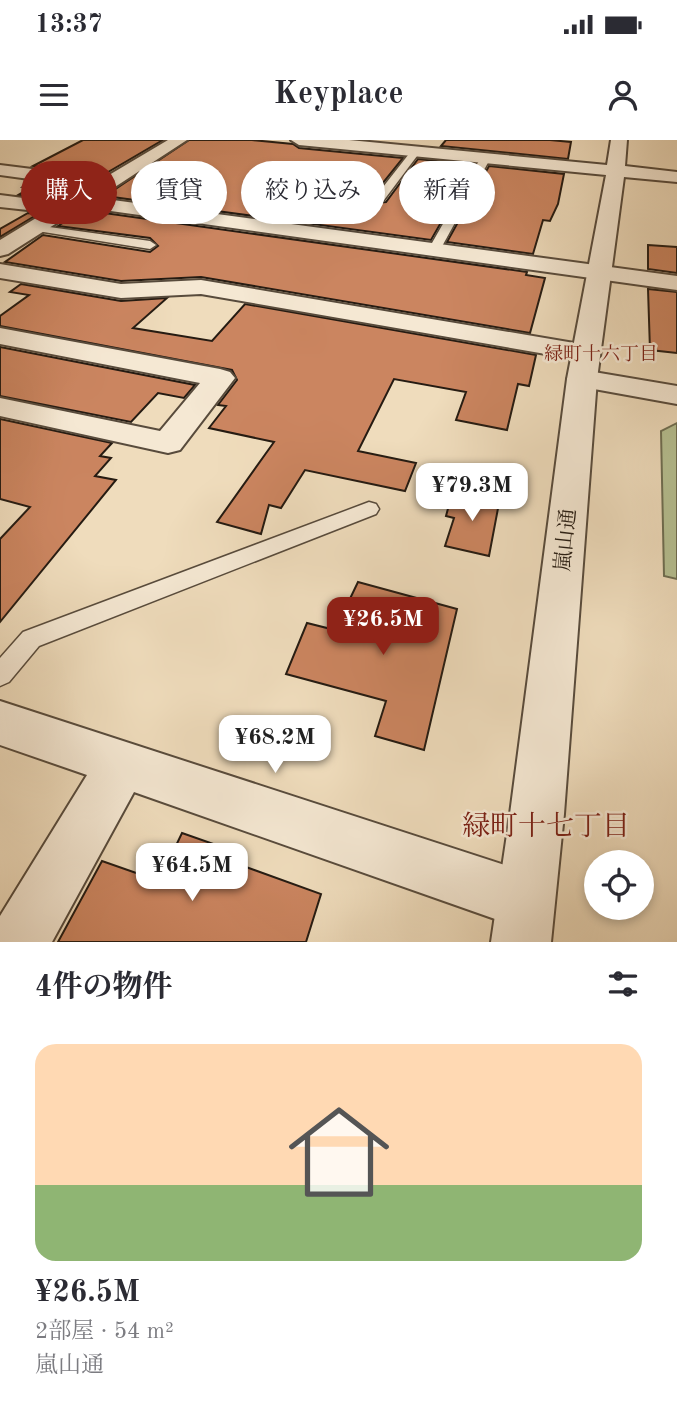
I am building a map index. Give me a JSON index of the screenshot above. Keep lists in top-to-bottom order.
{
  "streets": {
    "street": ["嵐山通"]
  },
  "districts": ["緑町十六丁目", "緑町十七丁目"],
  "page": {
    "status": "13:37",
    "header": "Keyplace",
    "chip": [
      "購入",
      "賃貸",
      "絞り込み",
      "新着"
    ],
    "price": [
      "¥79.3M",
      "¥26.5M",
      "¥68.2M",
      "¥64.5M"
    ],
    "heading": "4件の物件",
    "list": [
      {
        "name": "¥26.5M",
        "note": "2部屋 · 54 m² · 嵐山通"
      }
    ]
  }
}
